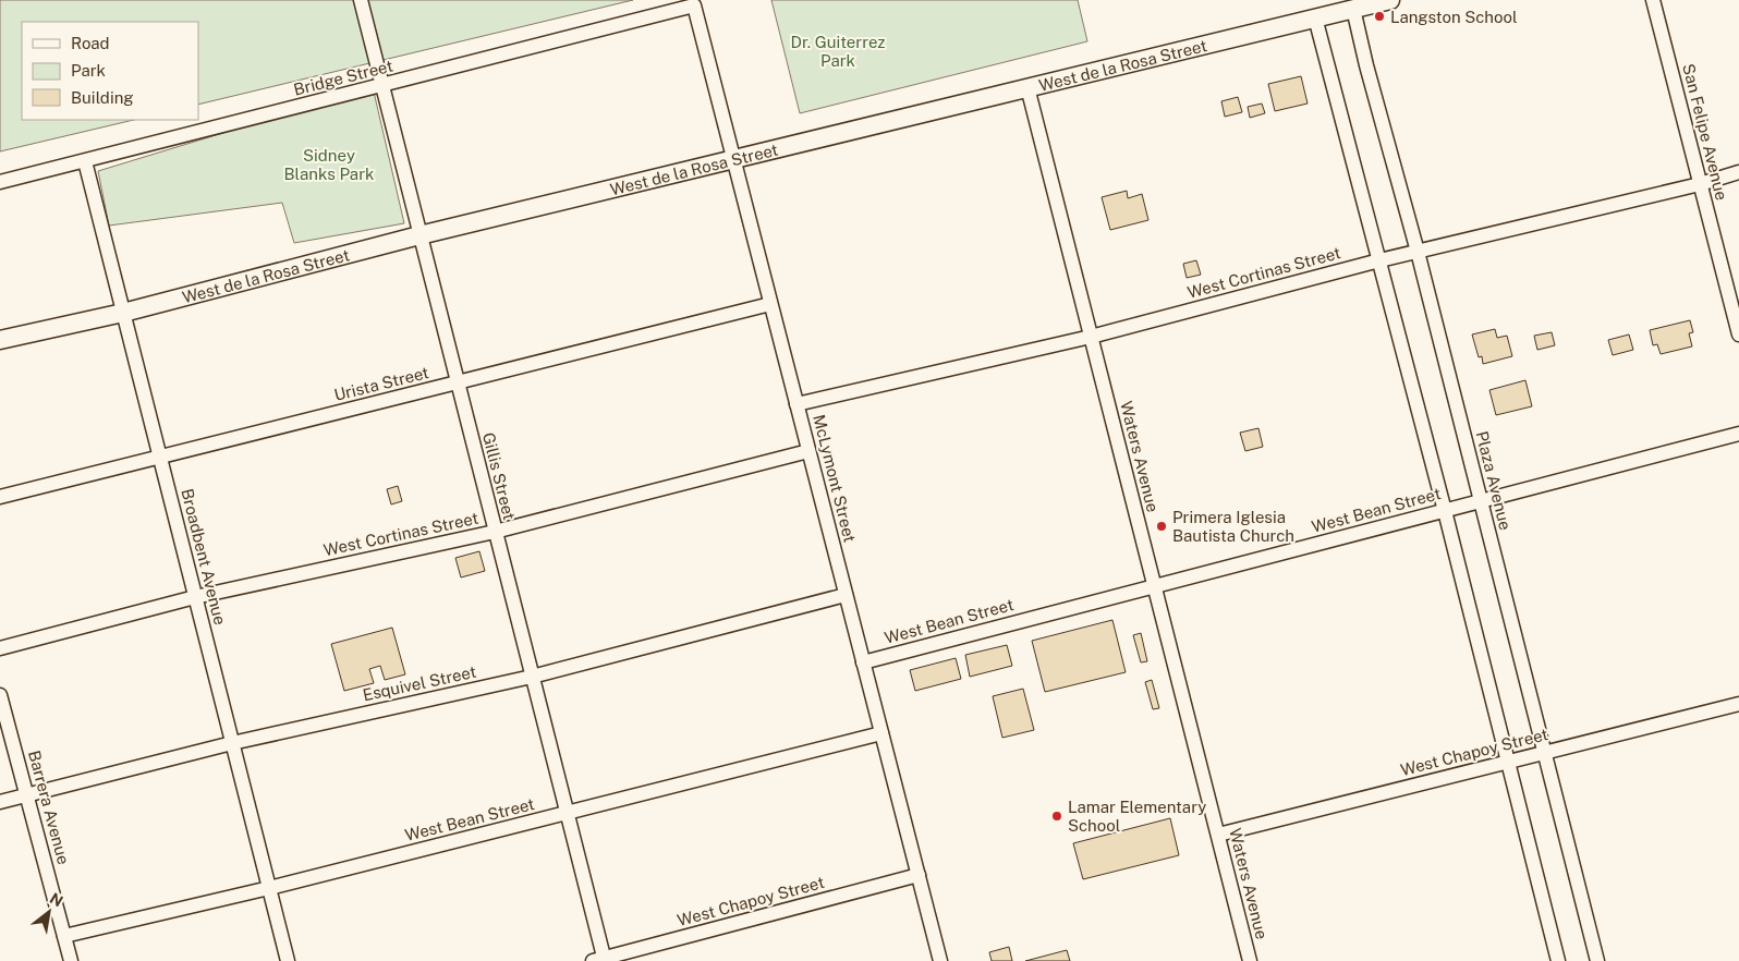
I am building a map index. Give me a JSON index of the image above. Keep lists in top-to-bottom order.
{
  "streets": {
    "street": [
      "West de la Rosa Street",
      "Bridge Street",
      "San Felipe Avenue",
      "West Cortinas Street",
      "Urista Street",
      "Waters Avenue",
      "Gillis Street",
      "McLymont Street",
      "Plaza Avenue",
      "West Bean Street",
      "Broadbent Avenue",
      "Esquivel Street",
      "West Chapoy Street",
      "Barrera Avenue"
    ]
  },
  "crossings": [
    ["West de la Rosa Street", "Waters Avenue"],
    ["West de la Rosa Street", "Gillis Street"],
    ["West de la Rosa Street", "McLymont Street"],
    ["West de la Rosa Street", "Plaza Avenue"],
    ["West de la Rosa Street", "Broadbent Avenue"],
    ["Bridge Street", "Gillis Street"],
    ["Bridge Street", "McLymont Street"],
    ["Bridge Street", "Broadbent Avenue"],
    ["San Felipe Avenue", "West Cortinas Street"],
    ["West Cortinas Street", "Waters Avenue"],
    ["West Cortinas Street", "Gillis Street"],
    ["West Cortinas Street", "McLymont Street"],
    ["West Cortinas Street", "Plaza Avenue"],
    ["West Cortinas Street", "Broadbent Avenue"],
    ["Urista Street", "Gillis Street"],
    ["Urista Street", "McLymont Street"],
    ["Urista Street", "Broadbent Avenue"],
    ["Waters Avenue", "West Bean Street"],
    ["Waters Avenue", "West Chapoy Street"],
    ["Gillis Street", "West Bean Street"],
    ["Gillis Street", "Esquivel Street"],
    ["Gillis Street", "West Chapoy Street"],
    ["McLymont Street", "West Bean Street"],
    ["McLymont Street", "Esquivel Street"],
    ["McLymont Street", "West Chapoy Street"],
    ["Plaza Avenue", "West Bean Street"],
    ["Plaza Avenue", "West Chapoy Street"],
    ["West Bean Street", "Broadbent Avenue"],
    ["West Bean Street", "Barrera Avenue"],
    ["Broadbent Avenue", "Esquivel Street"],
    ["Esquivel Street", "Barrera Avenue"]
  ],
  "parks": ["Dr. Guiterrez Park", "Sidney Blanks Park"],
  "places": ["Langston School", "Primera Iglesia Bautista Church", "Lamar Elementary School"],
  "legend": ["Road", "Park", "Building"],
  "north": "top right"
}
